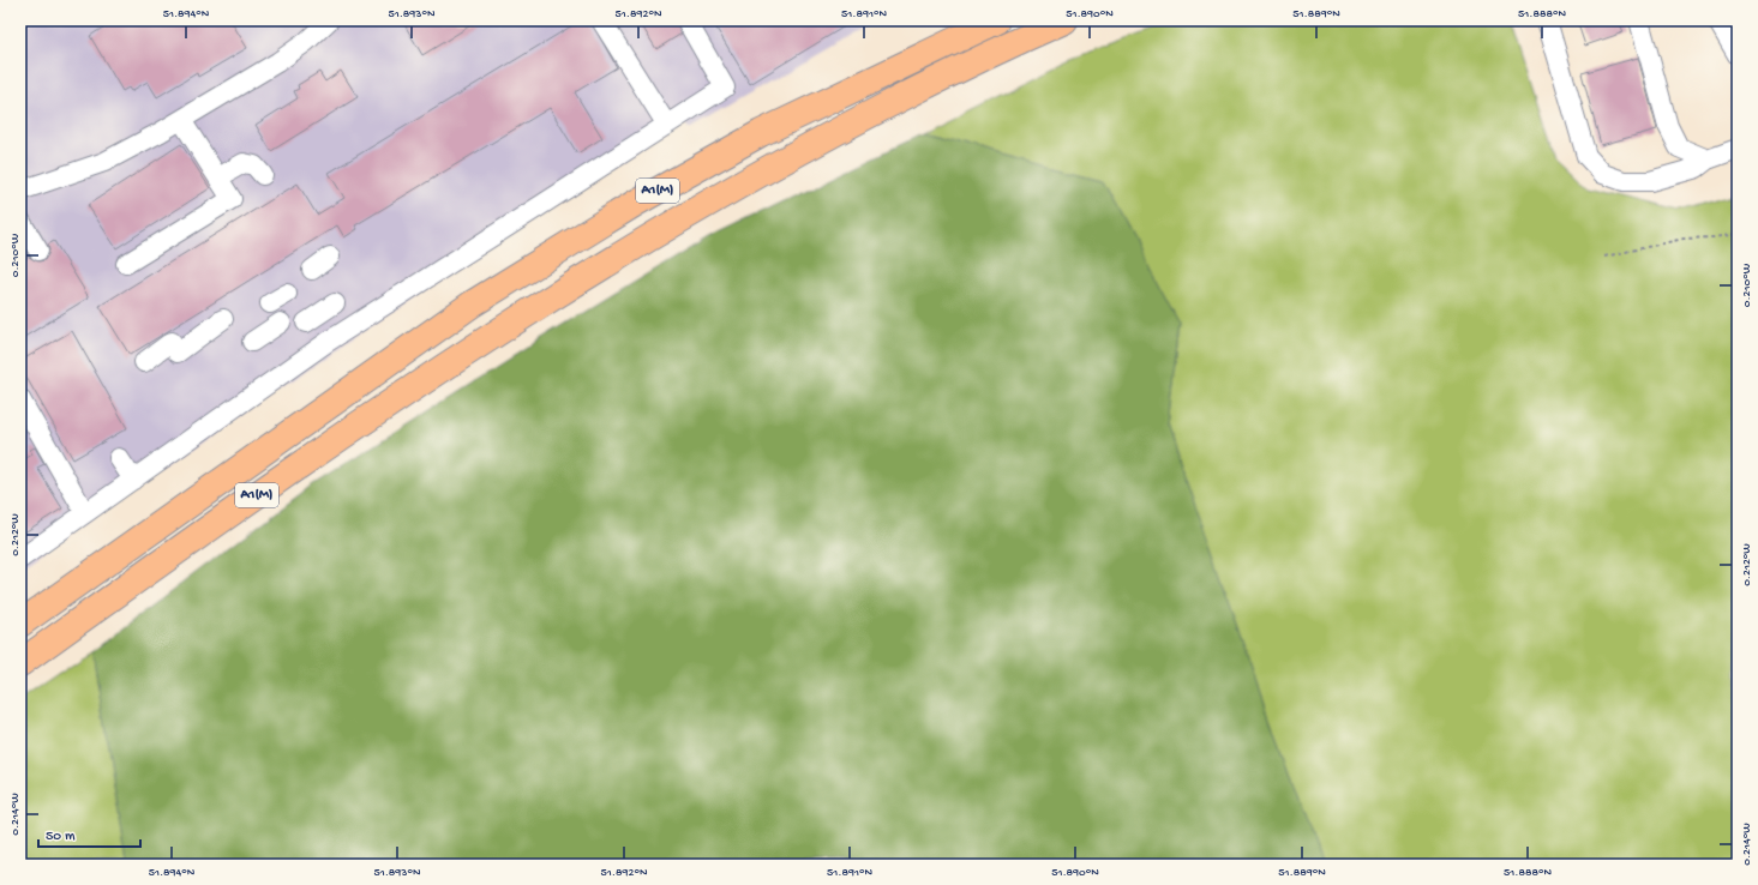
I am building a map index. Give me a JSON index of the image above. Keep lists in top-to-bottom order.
{
  "streets": {
    "highway": ["A1(M)"]
  },
  "scale_bar": "50 m",
  "coordinates": [
    "51.894°N",
    "51.893°N",
    "51.892°N",
    "51.891°N",
    "51.890°N",
    "51.889°N",
    "51.888°N",
    "0.210°W",
    "0.212°W",
    "0.214°W"
  ]
}
